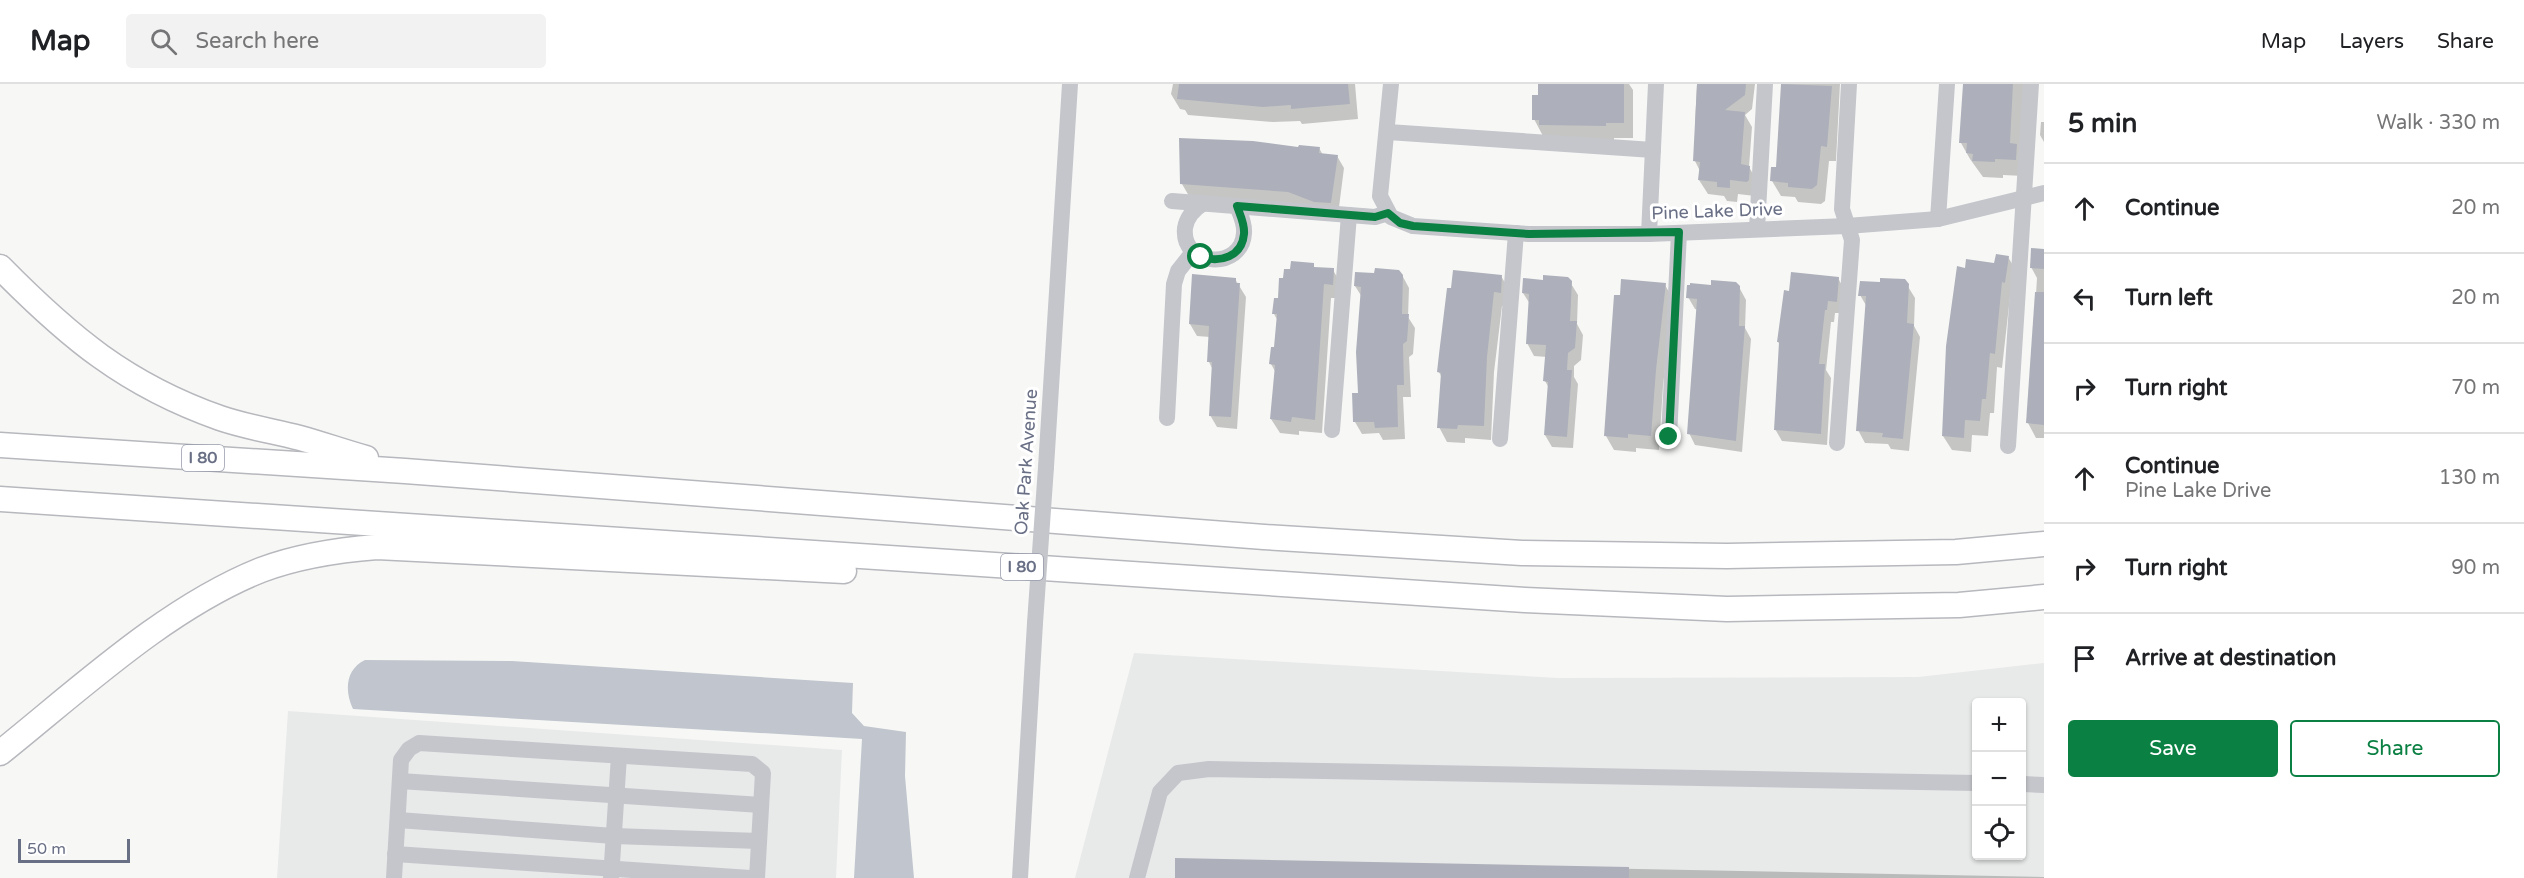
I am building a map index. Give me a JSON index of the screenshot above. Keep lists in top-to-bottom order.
{
  "streets": {
    "highway": ["I 80"],
    "street": ["Pine Lake Drive", "Oak Park Avenue"]
  },
  "scale_bar": "50 m",
  "page": {
    "header": "Map",
    "search": "Search here",
    "nav": ["Map", "Layers", "Share"],
    "heading": ["5 min", "Walk · 330 m"],
    "list": [
      ["Continue", "20 m"],
      ["Turn left", "20 m"],
      ["Turn right", "70 m"],
      ["Continue", "Pine Lake Drive", "130 m"],
      ["Turn right", "90 m"],
      "Arrive at destination"
    ],
    "map_buttons": ["+", "−"],
    "buttons": ["Save", "Share"],
    "scale": "50 m"
  }
}
